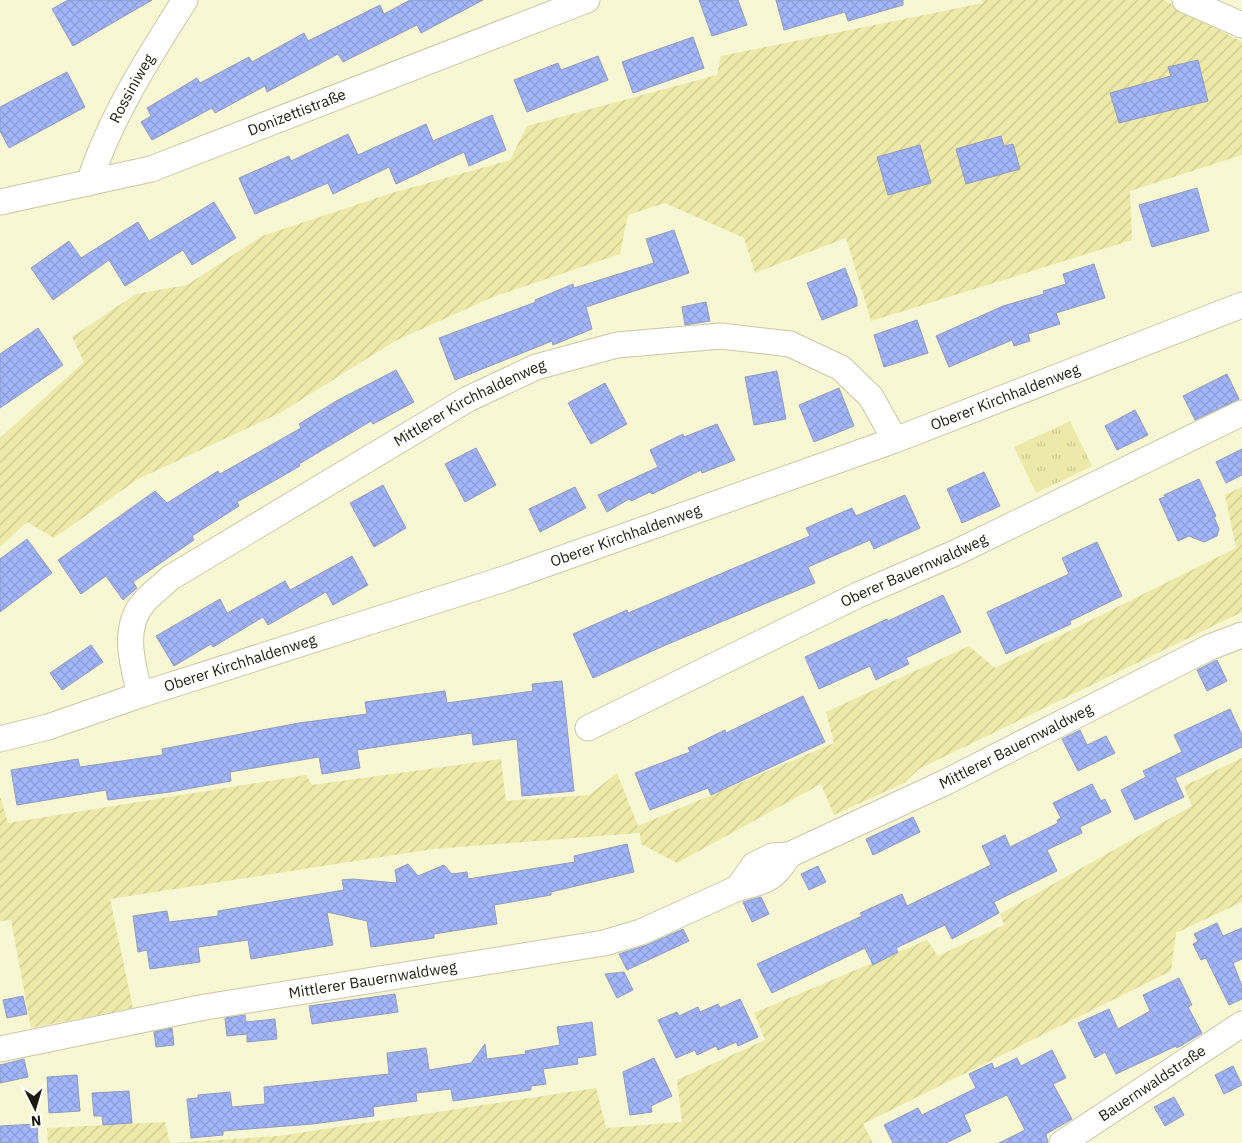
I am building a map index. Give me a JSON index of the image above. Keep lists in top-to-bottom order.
{
  "streets": {
    "street": [
      "Rossiniweg",
      "Donizettistraße",
      "Oberer Kirchhaldenweg",
      "Mittlerer Kirchhaldenweg",
      "Oberer Bauernwaldweg",
      "Mittlerer Bauernwaldweg",
      "Bauernwaldstraße"
    ]
  },
  "crossings": [
    ["Rossiniweg", "Donizettistraße"],
    ["Oberer Kirchhaldenweg", "Mittlerer Kirchhaldenweg"]
  ],
  "north": "bottom"
}
